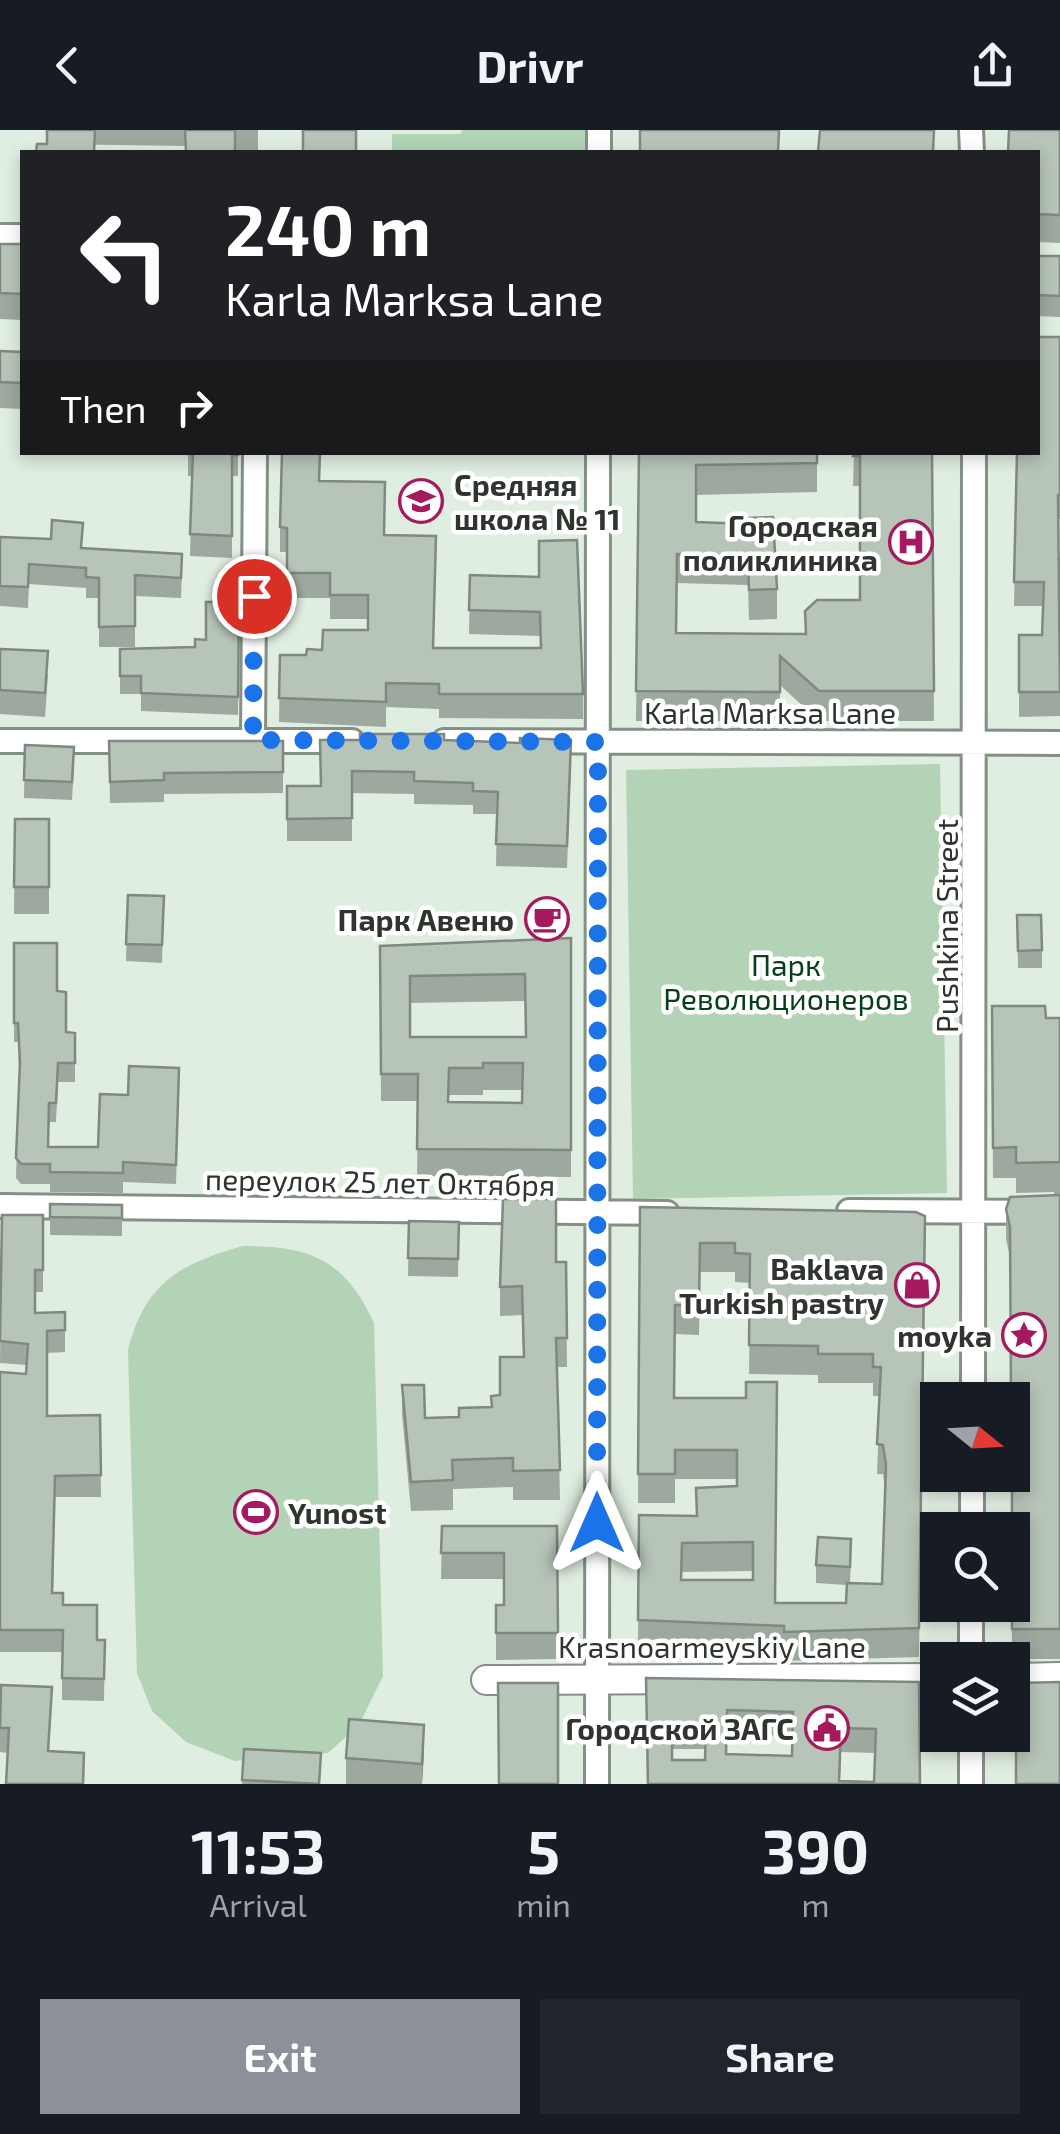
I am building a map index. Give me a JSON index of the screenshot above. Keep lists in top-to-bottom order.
{
  "streets": {
    "street": [
      "Karla Marksa Lane",
      "Pushkina Street",
      "переулок 25 лет Октября",
      "Krasnoarmeyskiy Lane"
    ]
  },
  "crossings": [
    ["Karla Marksa Lane", "Pushkina Street"]
  ],
  "parks": ["Парк Революционеров"],
  "places": {
    "school or university": ["Средняя школа № 11"],
    "hospital": ["Городская поликлиника"],
    "cafe": ["Парк Авеню"],
    "shop": ["Baklava Turkish pastry"],
    "place": ["moyka"],
    "sports": ["Yunost"],
    "public building": ["Городской ЗАГС"]
  },
  "north": "right",
  "page": {
    "header": "Drivr",
    "turn": ["240 m", "Karla Marksa Lane"],
    "then": "Then",
    "eta": [
      "11:53",
      "Arrival",
      "5",
      "min",
      "390",
      "m"
    ],
    "buttons": ["Exit", "Share"]
  }
}
